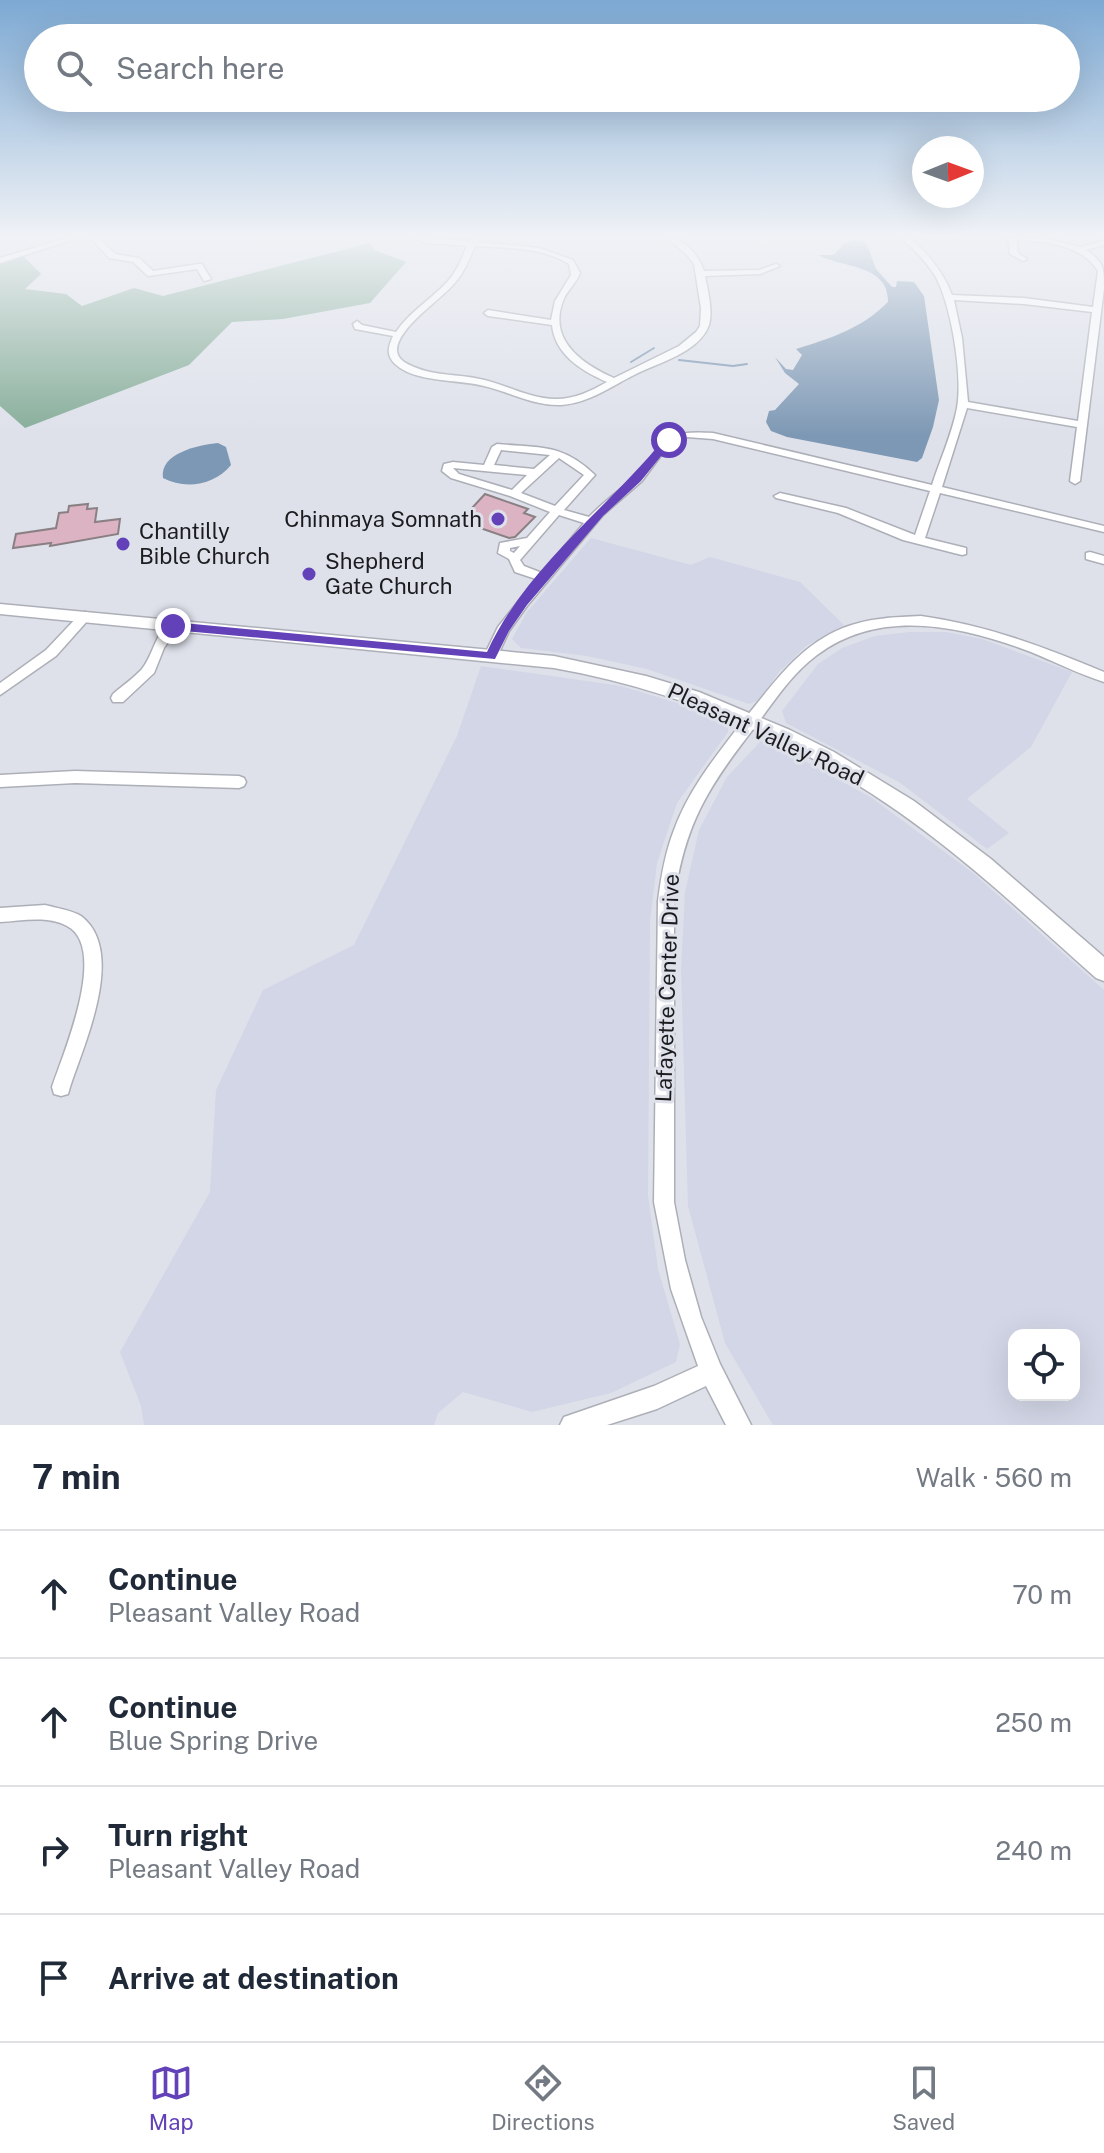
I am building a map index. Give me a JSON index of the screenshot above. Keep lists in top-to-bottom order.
{
  "streets": {
    "main road": ["Pleasant Valley Road"],
    "street": ["Lafayette Center Drive"]
  },
  "crossings": [
    ["Pleasant Valley Road", "Lafayette Center Drive"]
  ],
  "places": ["Chinmaya Somnath", "Chantilly Bible Church", "Shepherd Gate Church"],
  "north": "right",
  "page": {
    "search": "Search here",
    "heading": ["7 min", "Walk · 560 m"],
    "list": [
      ["Continue", "Pleasant Valley Road", "70 m"],
      ["Continue", "Blue Spring Drive", "250 m"],
      ["Turn right", "Pleasant Valley Road", "240 m"],
      "Arrive at destination"
    ],
    "nav": ["Map", "Directions", "Saved"]
  }
}
